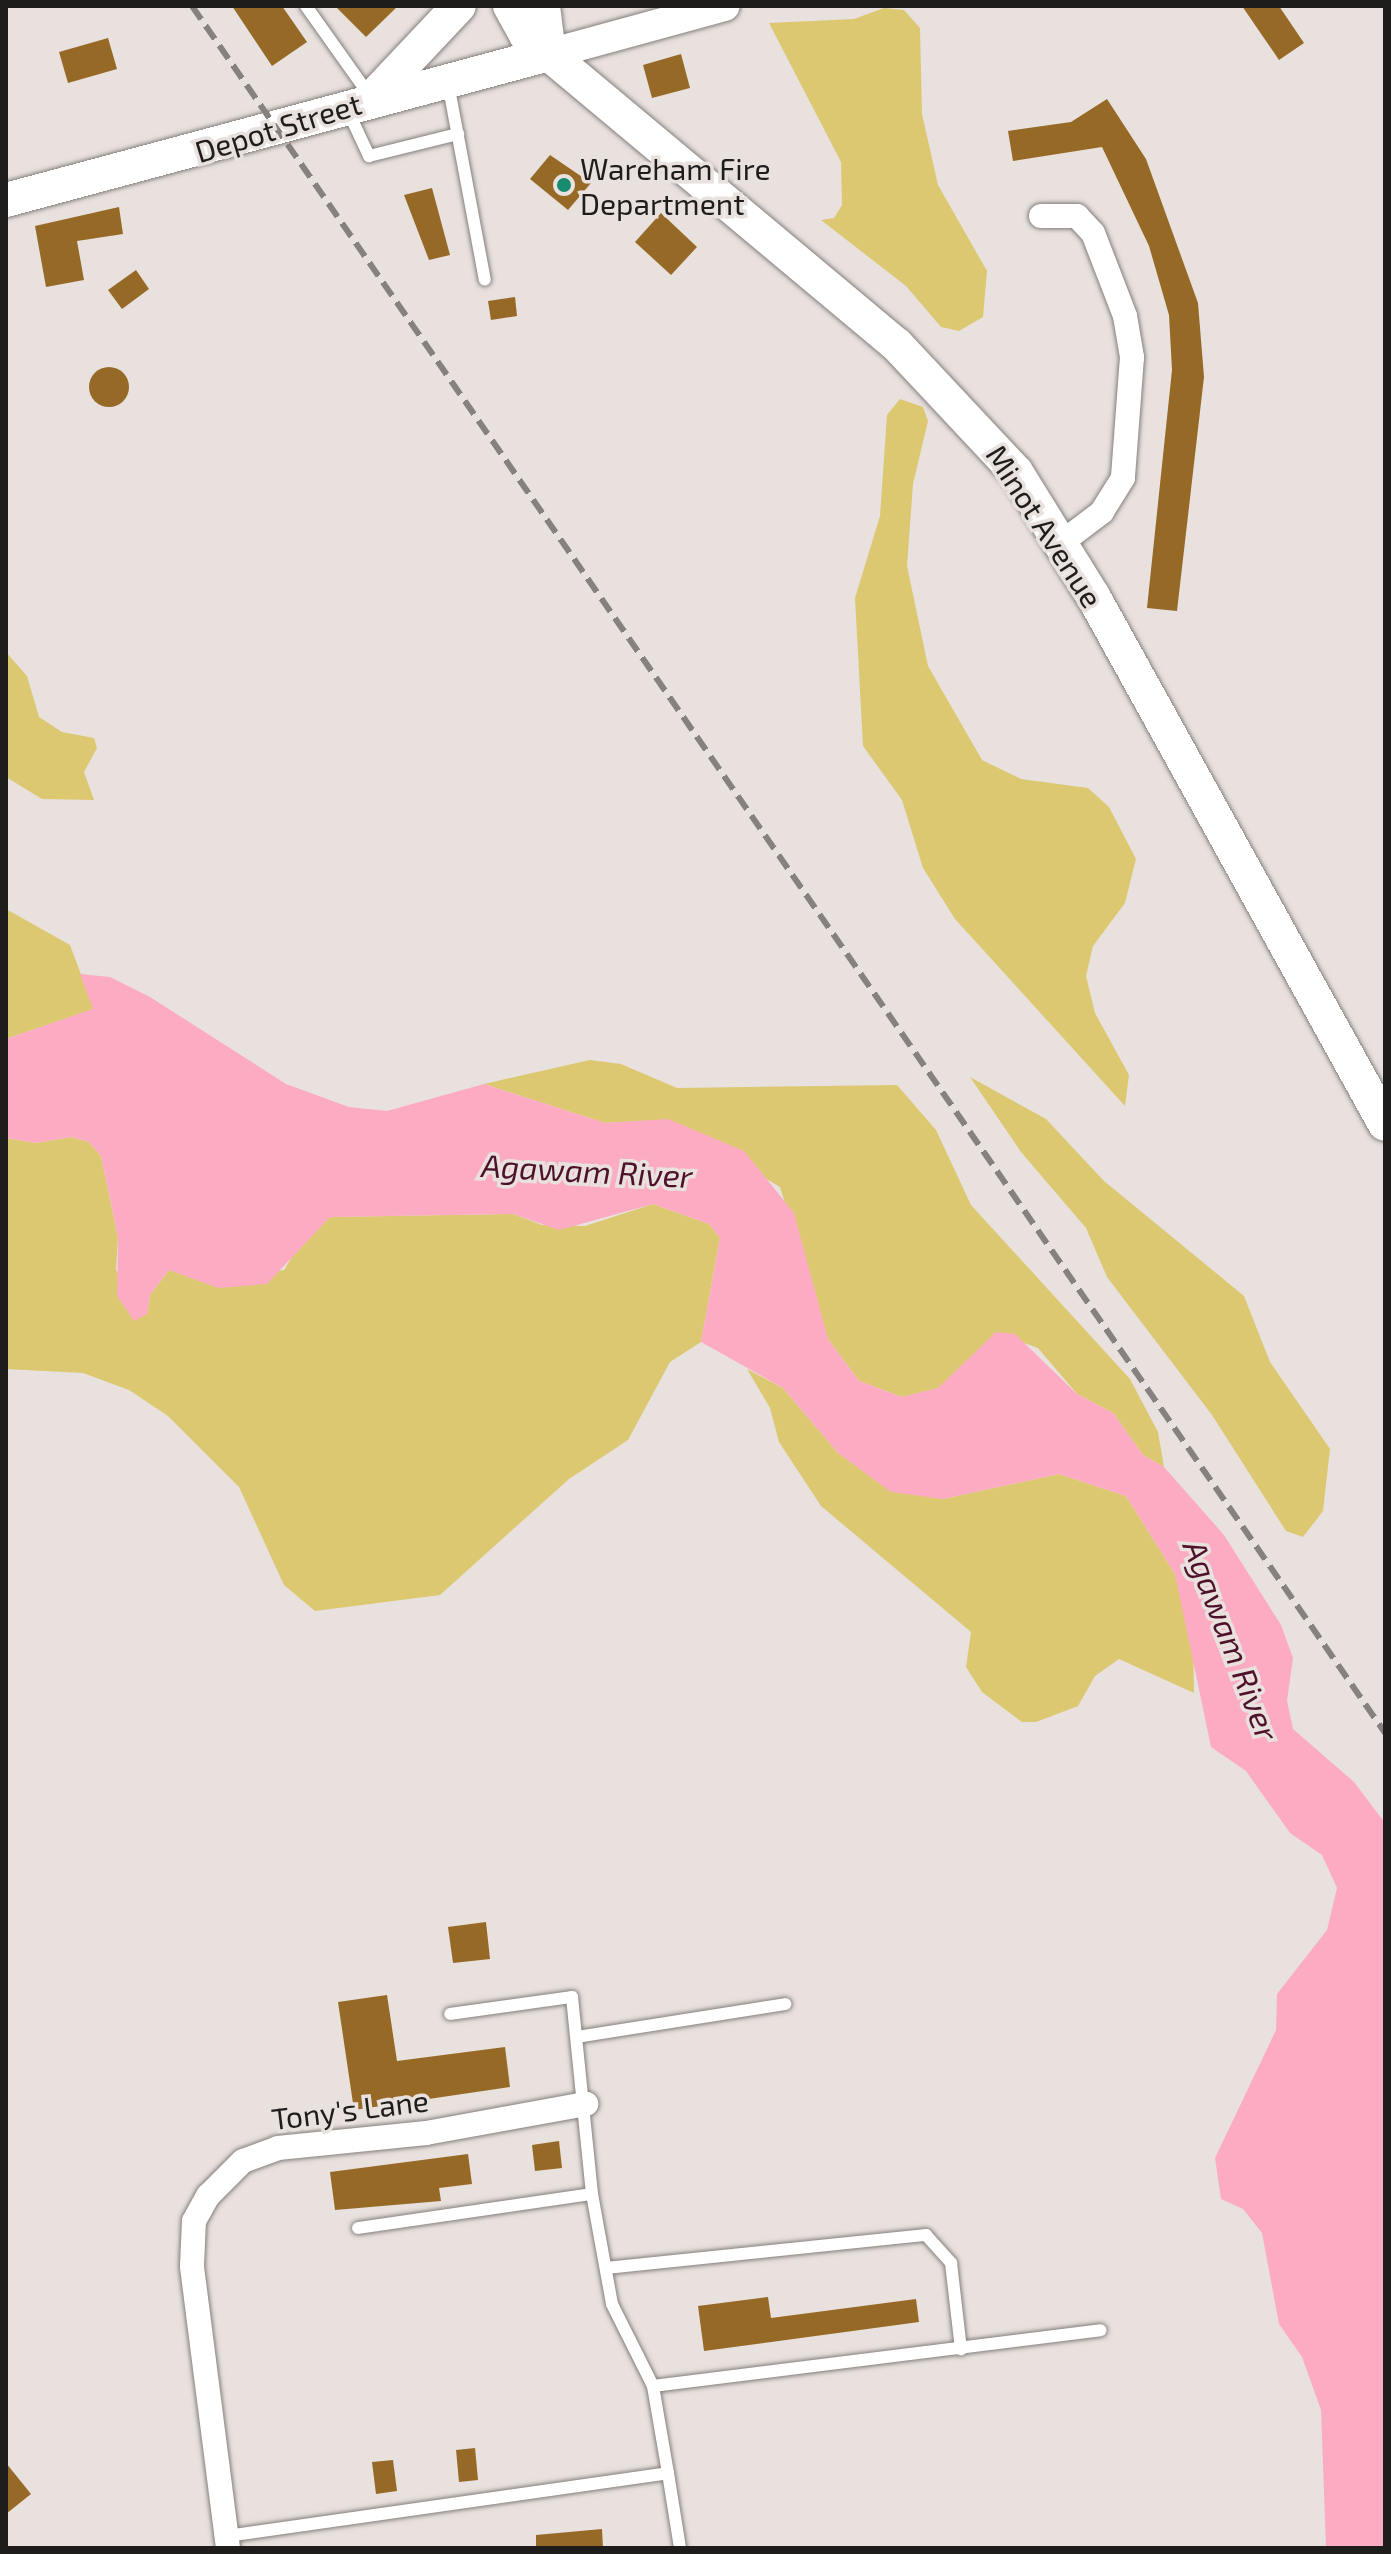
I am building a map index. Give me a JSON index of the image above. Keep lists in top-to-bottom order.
{
  "streets": {
    "main road": ["Depot Street", "Minot Avenue"],
    "street": ["Tony's Lane"]
  },
  "crossings": [
    ["Depot Street", "Minot Avenue"]
  ],
  "water": ["Agawam River"],
  "places": ["Wareham Fire Department"]
}
